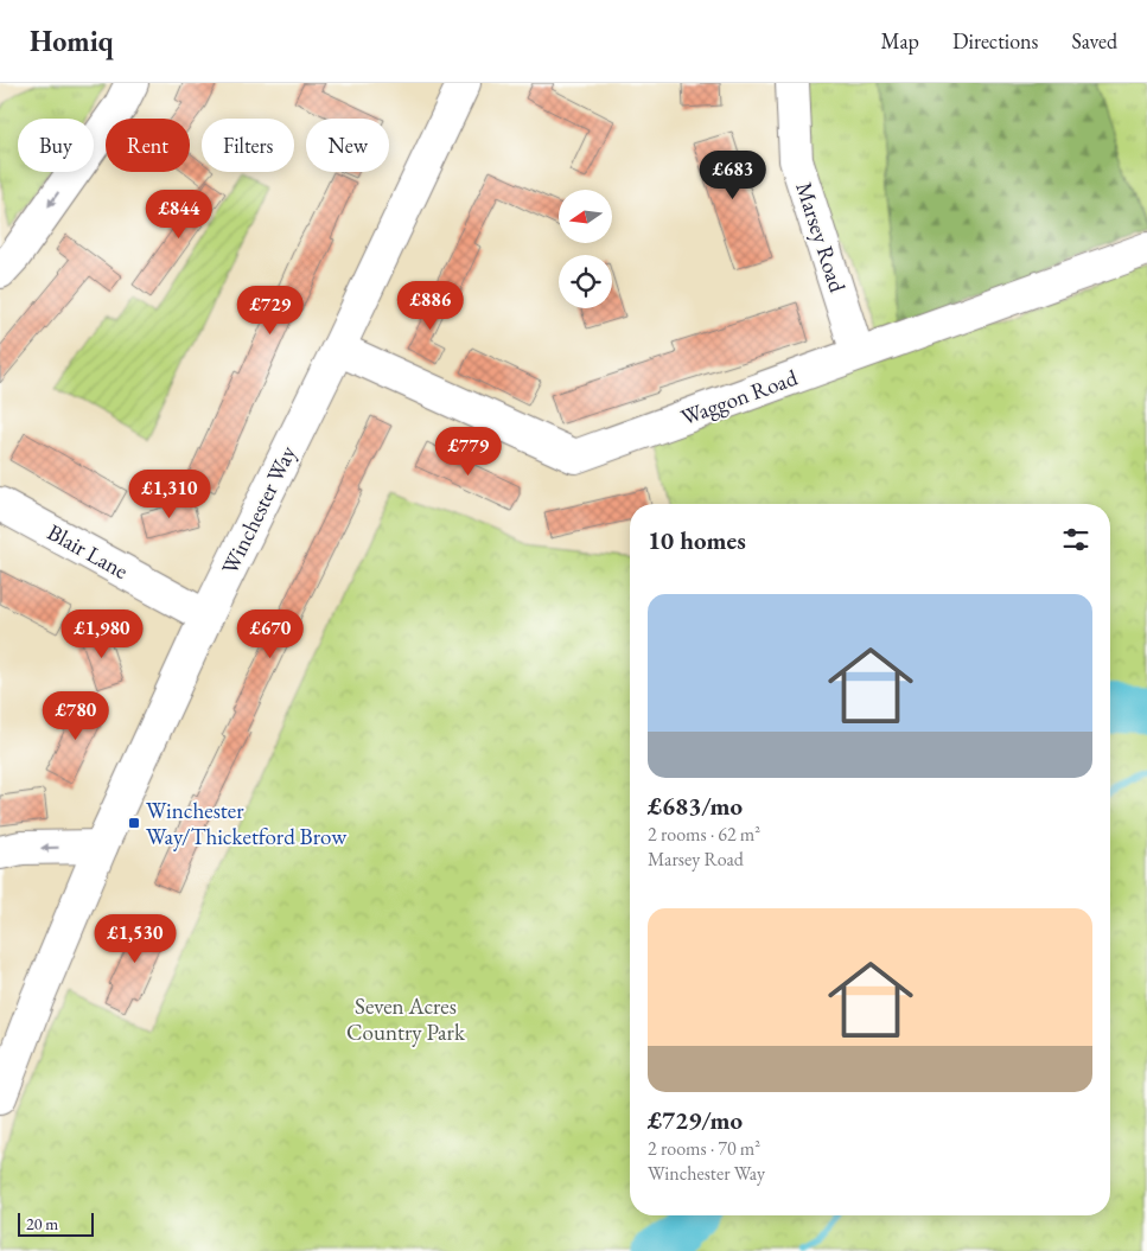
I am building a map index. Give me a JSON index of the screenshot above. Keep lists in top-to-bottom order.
{
  "streets": {
    "street": [
      "Marsey Road",
      "Waggon Road",
      "Winchester Way",
      "Blair Lane"
    ]
  },
  "crossings": [
    ["Marsey Road", "Waggon Road"],
    ["Waggon Road", "Winchester Way"],
    ["Winchester Way", "Blair Lane"]
  ],
  "parks": ["Seven Acres Country Park"],
  "places": {
    "transit": ["Winchester Way/Thicketford Brow"]
  },
  "scale_bar": "20 m",
  "north": "left",
  "page": {
    "header": "Homiq",
    "nav": ["Map", "Directions", "Saved"],
    "chip": [
      "Buy",
      "Rent",
      "Filters",
      "New"
    ],
    "price": [
      "£683",
      "£844",
      "£886",
      "£729",
      "£779",
      "£1,310",
      "£1,980",
      "£670",
      "£780",
      "£1,530"
    ],
    "heading": "10 homes",
    "list": [
      {
        "name": "£683/mo",
        "note": "2 rooms · 62 m² · Marsey Road"
      },
      {
        "name": "£729/mo",
        "note": "2 rooms · 70 m² · Winchester Way"
      }
    ],
    "scale": "20 m"
  }
}
